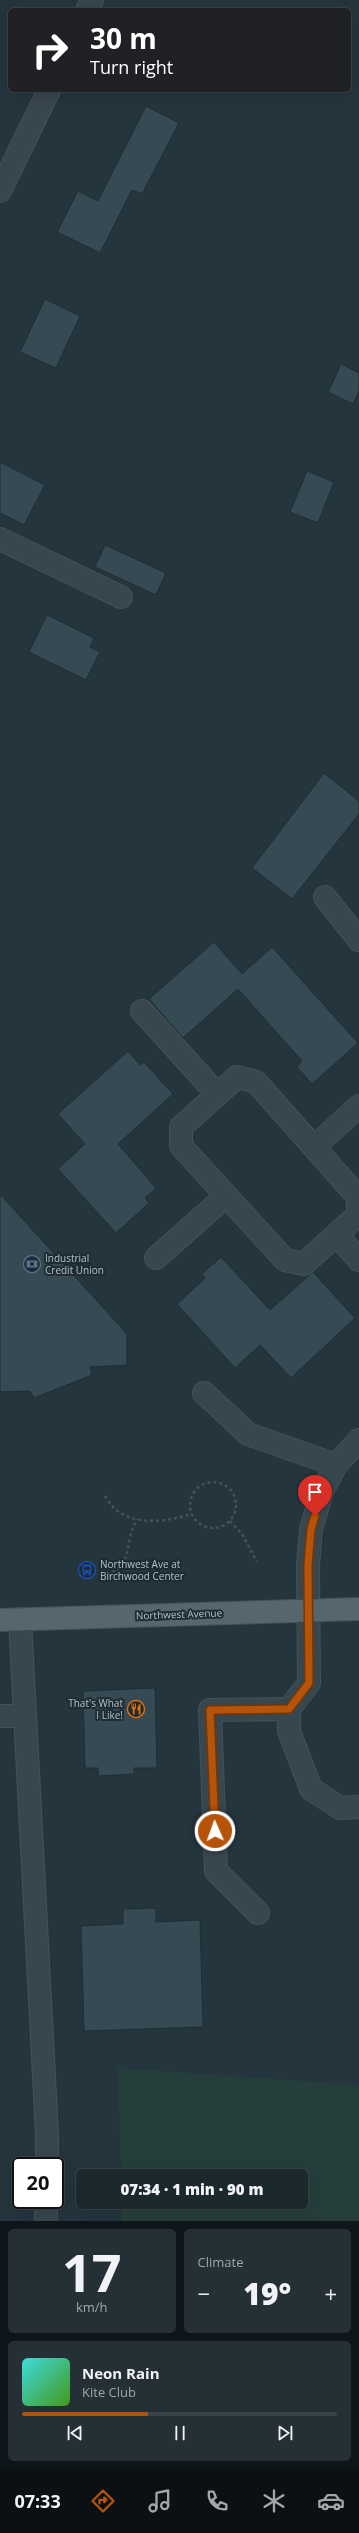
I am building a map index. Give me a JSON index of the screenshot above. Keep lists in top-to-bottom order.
{
  "streets": {
    "main road": ["Northwest Avenue"]
  },
  "places": {
    "bank": ["Industrial Credit Union"],
    "bus stop": ["Northwest Ave at Birchwood Center"],
    "restaurant": ["That's What I Like!"]
  },
  "page": {
    "turn": ["30 m", "Turn right"],
    "limit": "20",
    "trip": "07:34 · 1 min · 90 m",
    "tile": [
      ["17", "km/h"],
      "Climate"
    ],
    "heat": ["−", "19°", "+"],
    "song": ["Neon Rain", "Kite Club"],
    "tabs": "07:33"
  }
}
